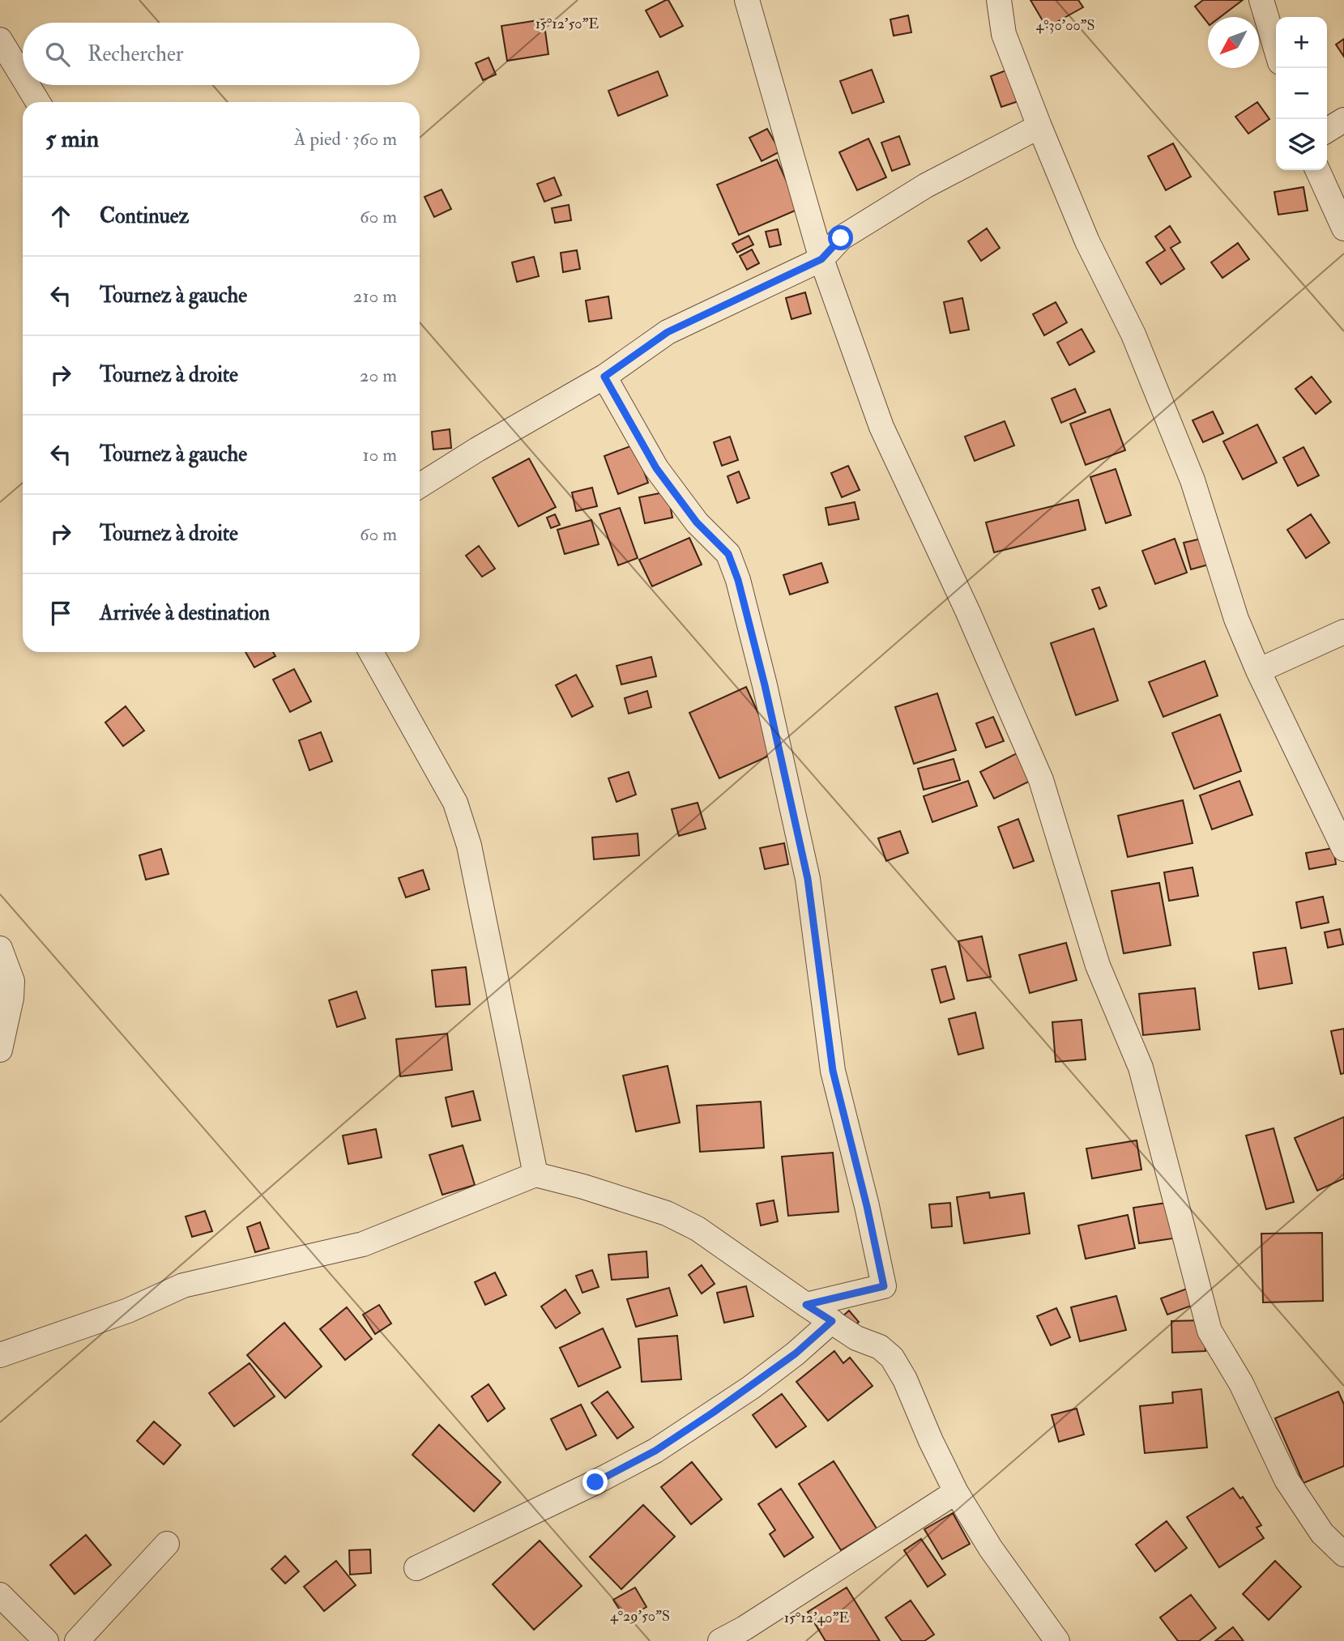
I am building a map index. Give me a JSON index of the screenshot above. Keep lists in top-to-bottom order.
{
  "north": "bottom left",
  "page": {
    "map_buttons": ["+", "−"],
    "search": "Rechercher",
    "heading": ["5 min", "À pied · 360 m"],
    "list": [
      ["Continuez", "60 m"],
      ["Tournez à gauche", "210 m"],
      ["Tournez à droite", "20 m"],
      ["Tournez à gauche", "10 m"],
      ["Tournez à droite", "60 m"],
      "Arrivée à destination"
    ]
  },
  "coordinates": [
    "15°12'50\"E",
    "4°30'00\"S",
    "4°29'50\"S",
    "15°12'40\"E"
  ]
}
